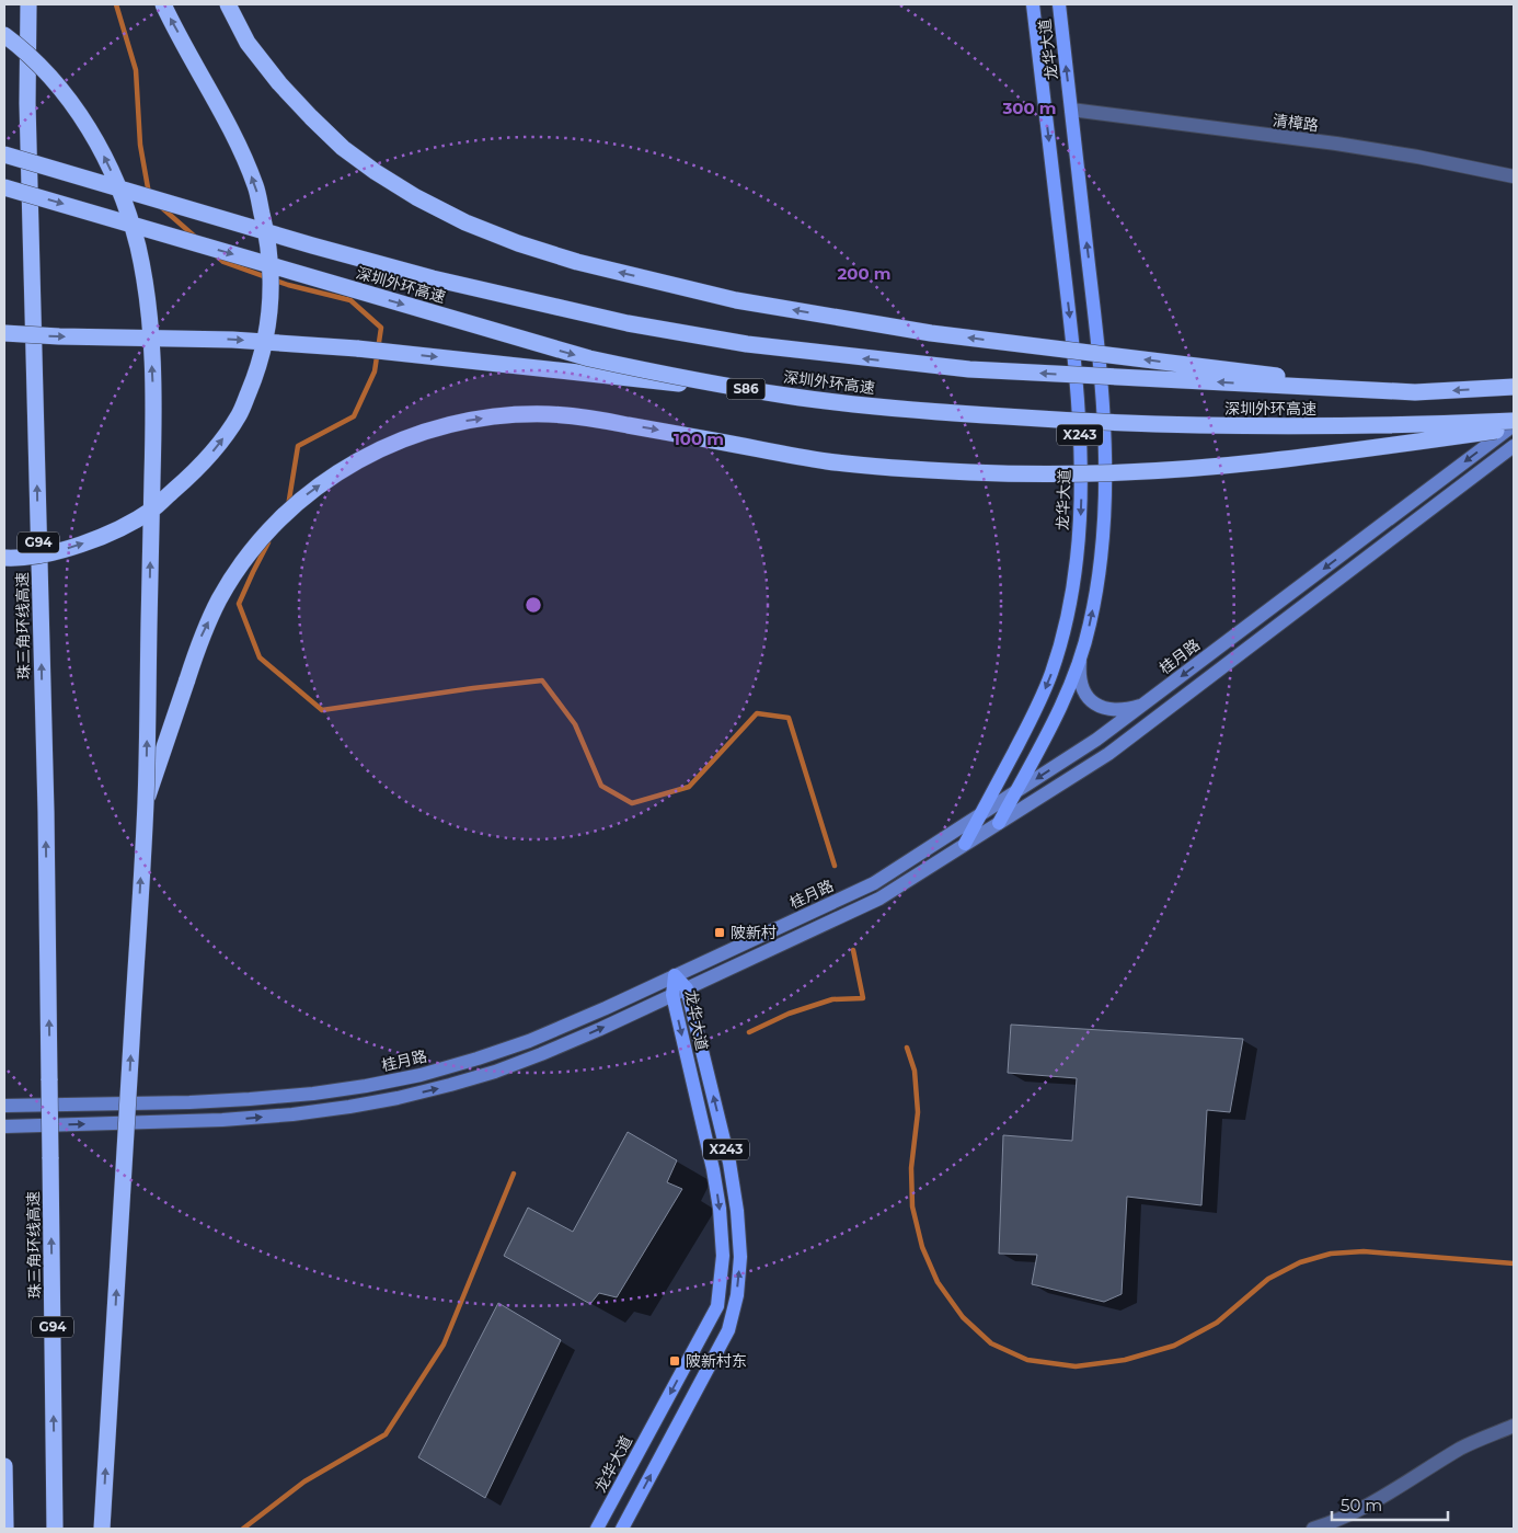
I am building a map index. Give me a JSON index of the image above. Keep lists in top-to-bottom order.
{
  "streets": {
    "highway": [
      "深圳外环高速",
      "S86",
      "G94",
      "珠三角环线高速"
    ],
    "main road": ["龙华大道", "X243", "桂月路"],
    "street": ["清樟路"]
  },
  "crossings": [
    ["龙华大道", "清樟路"],
    ["龙华大道", "桂月路"]
  ],
  "places": {
    "transit": ["陂新村", "陂新村东"]
  },
  "scale_bar": "50 m",
  "rings": ["300 m", "200 m", "100 m"]
}
